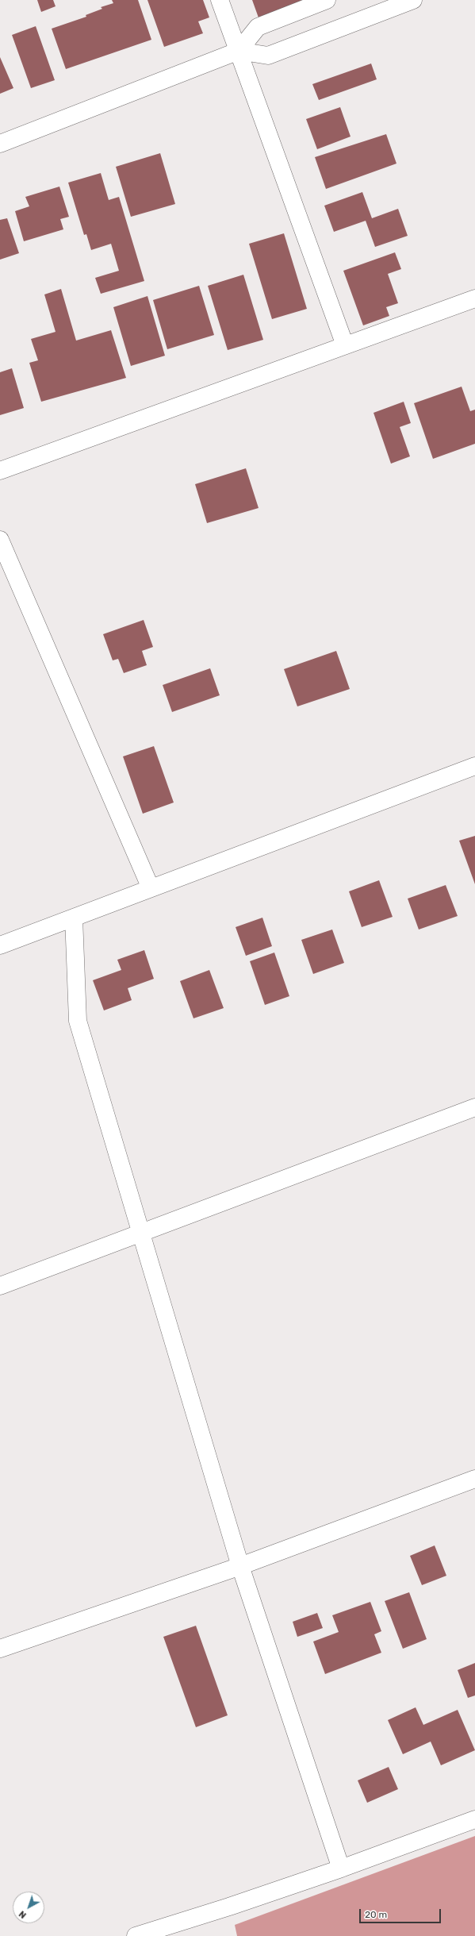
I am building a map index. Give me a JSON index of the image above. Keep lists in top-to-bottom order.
{
  "scale_bar": "20 m",
  "north": "bottom left"
}
